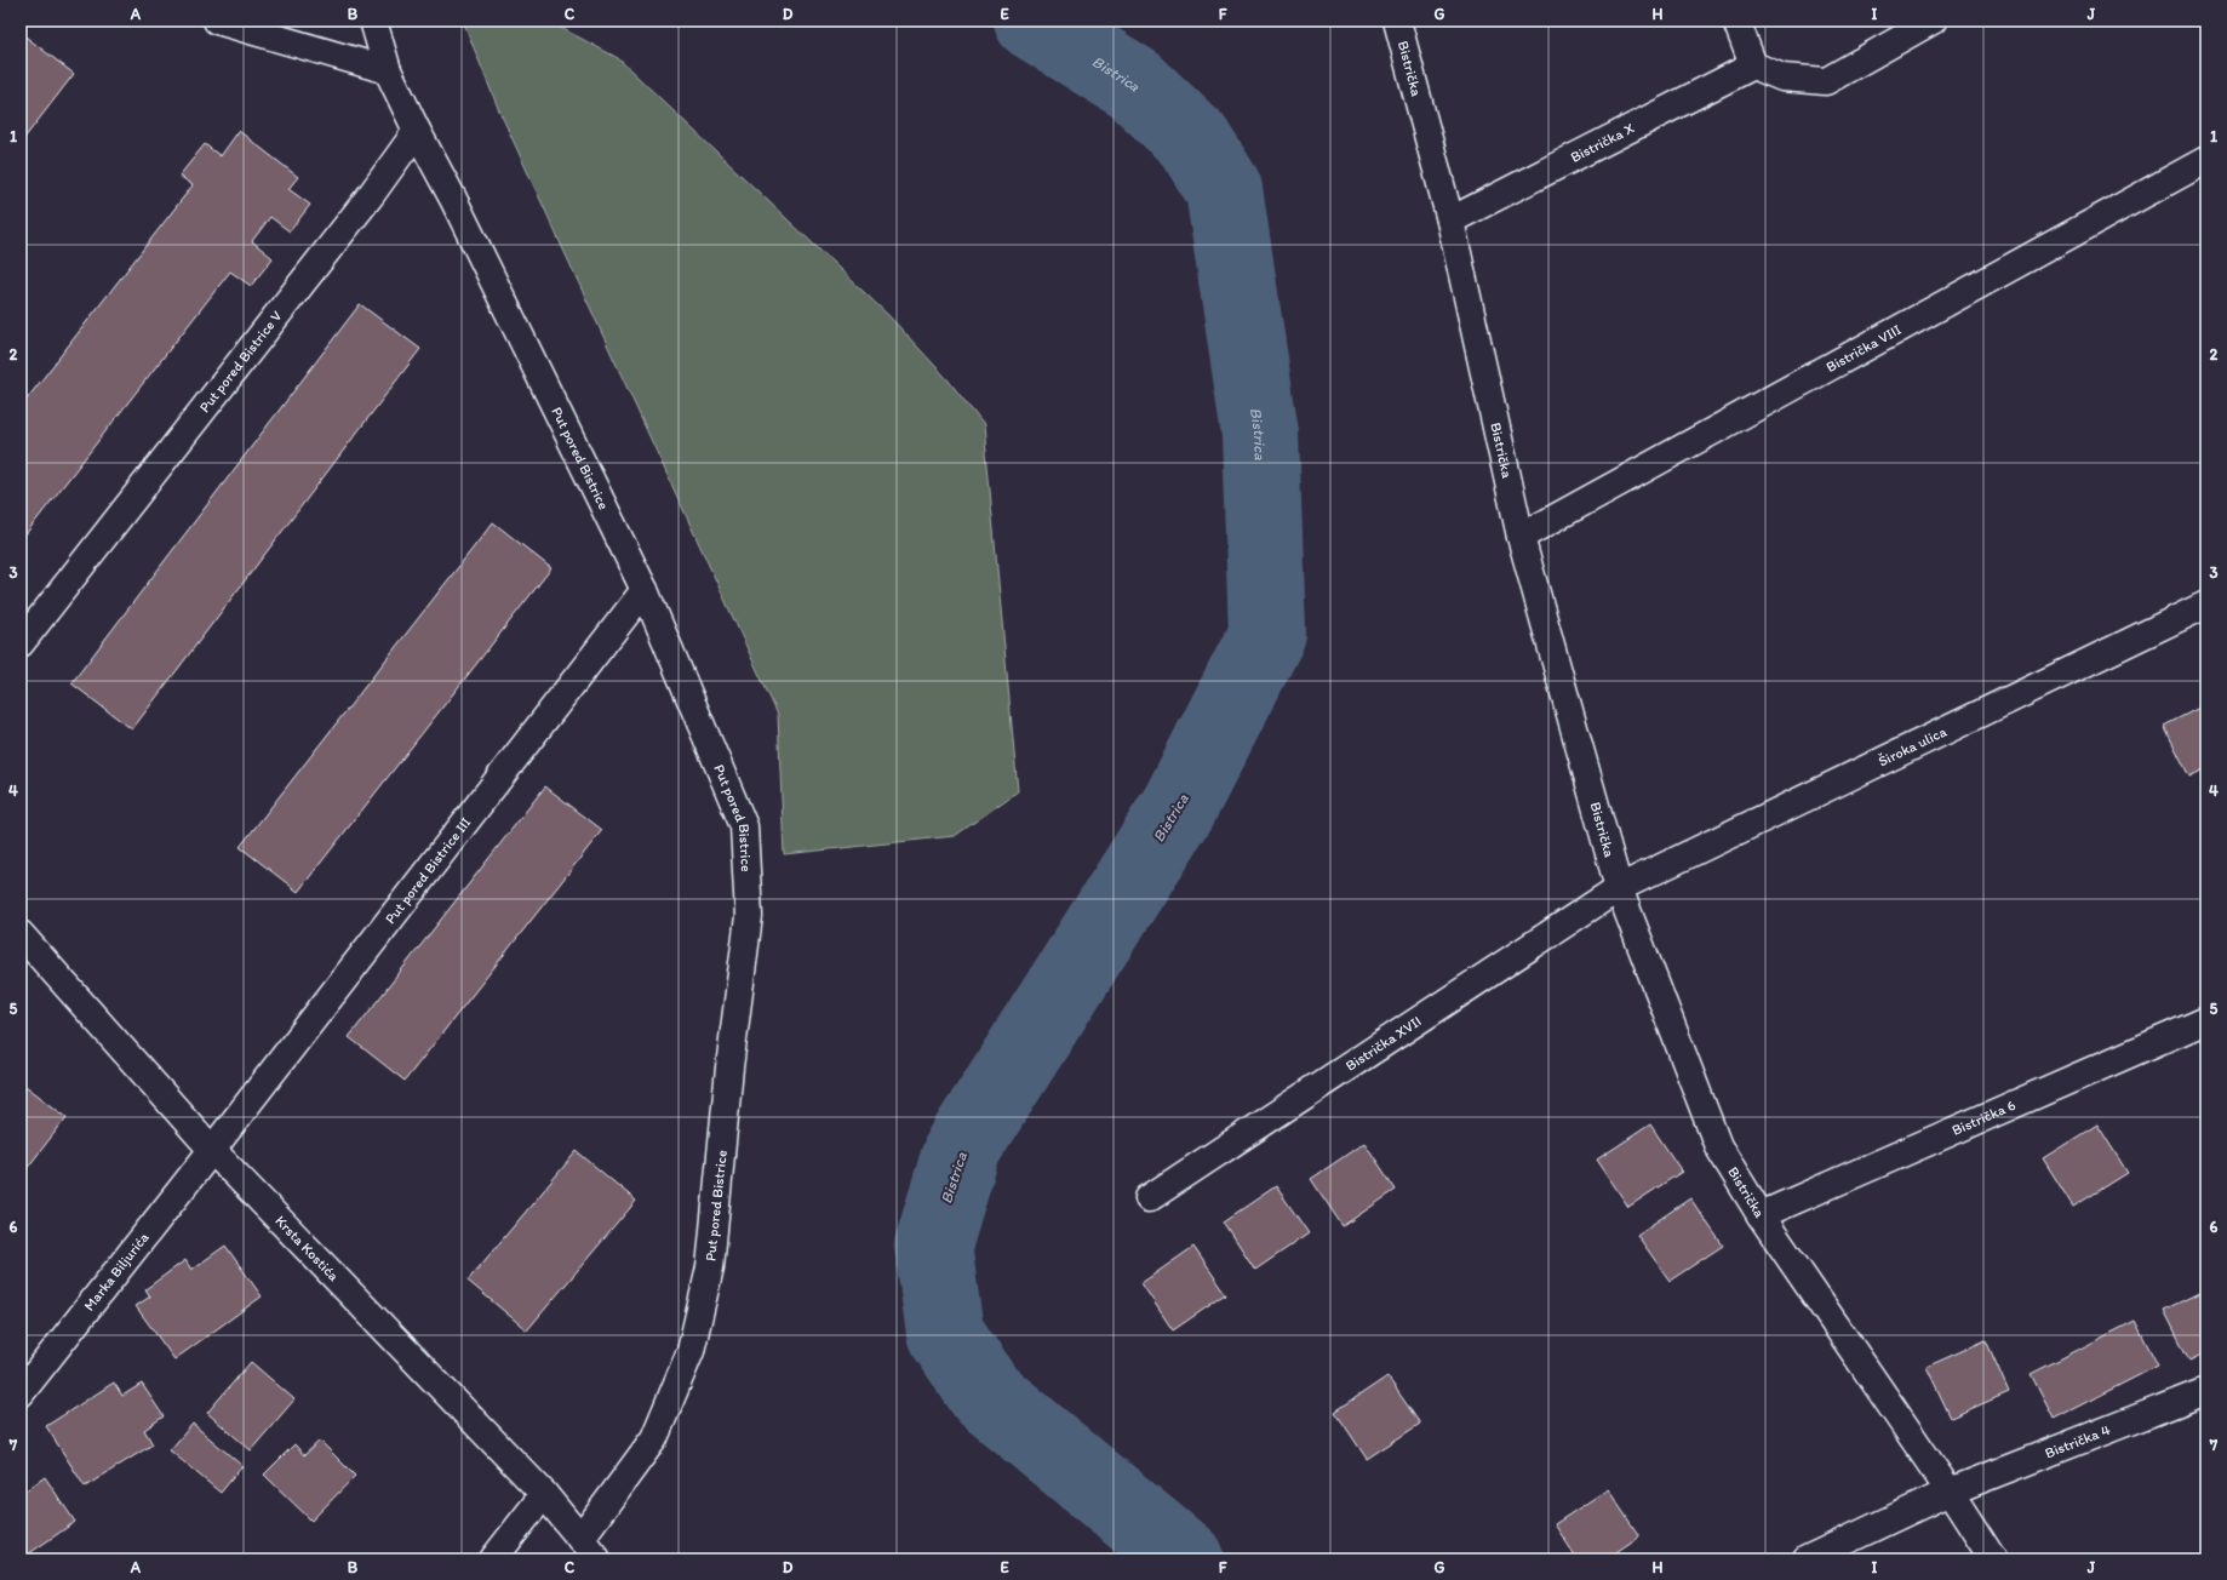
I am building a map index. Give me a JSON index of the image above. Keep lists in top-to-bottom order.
{
  "streets": {
    "street": [
      "Bistrička",
      "Bistrička X",
      "Bistrička VIII",
      "Put pored Bistrice V",
      "Put pored Bistrice",
      "Široka ulica",
      "Put pored Bistrice III",
      "Bistrička XVII",
      "Bistrička 6",
      "Krsta Kostića",
      "Marka Biljurića",
      "Bistrička 4"
    ]
  },
  "crossings": [
    ["Bistrička", "Bistrička X"],
    ["Bistrička", "Bistrička VIII"],
    ["Bistrička", "Široka ulica"],
    ["Bistrička", "Bistrička XVII"],
    ["Bistrička", "Bistrička 6"],
    ["Bistrička", "Bistrička 4"],
    ["Put pored Bistrice V", "Put pored Bistrice"],
    ["Put pored Bistrice", "Put pored Bistrice III"],
    ["Put pored Bistrice", "Krsta Kostića"],
    ["Široka ulica", "Bistrička XVII"],
    ["Put pored Bistrice III", "Krsta Kostića"],
    ["Put pored Bistrice III", "Marka Biljurića"],
    ["Krsta Kostića", "Marka Biljurića"]
  ],
  "water": ["Bistrica"],
  "grid": {
    "columns": [
      "A",
      "B",
      "C",
      "D",
      "E",
      "F",
      "G",
      "H",
      "I",
      "J"
    ],
    "rows": [
      "1",
      "2",
      "3",
      "4",
      "5",
      "6",
      "7"
    ]
  }
}
